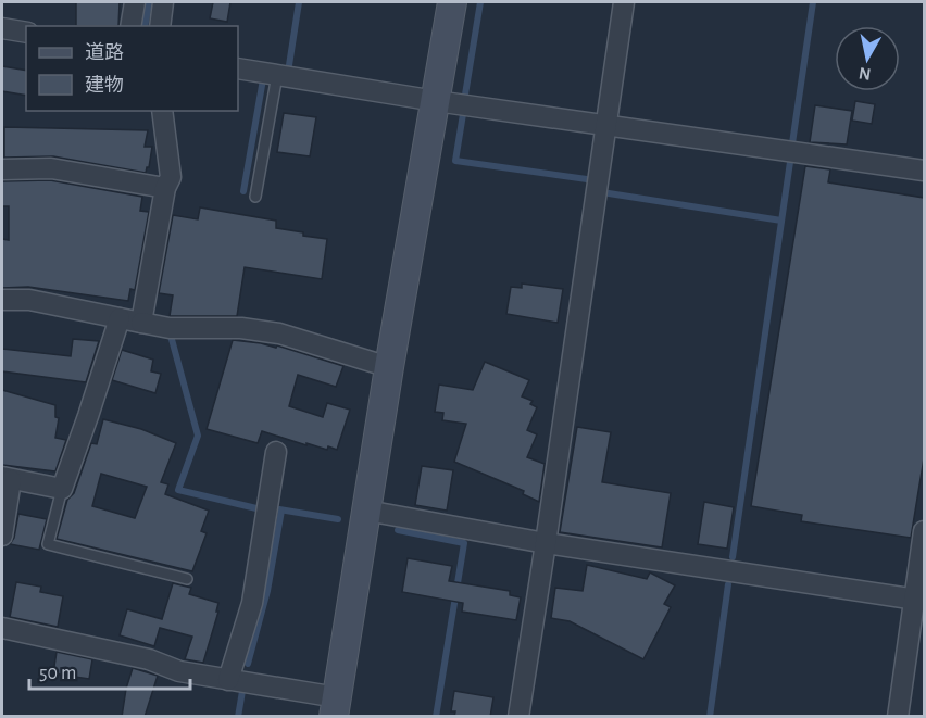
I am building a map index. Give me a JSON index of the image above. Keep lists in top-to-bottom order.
{
  "legend": ["道路", "建物"],
  "scale_bar": "50 m",
  "north": "bottom"
}
